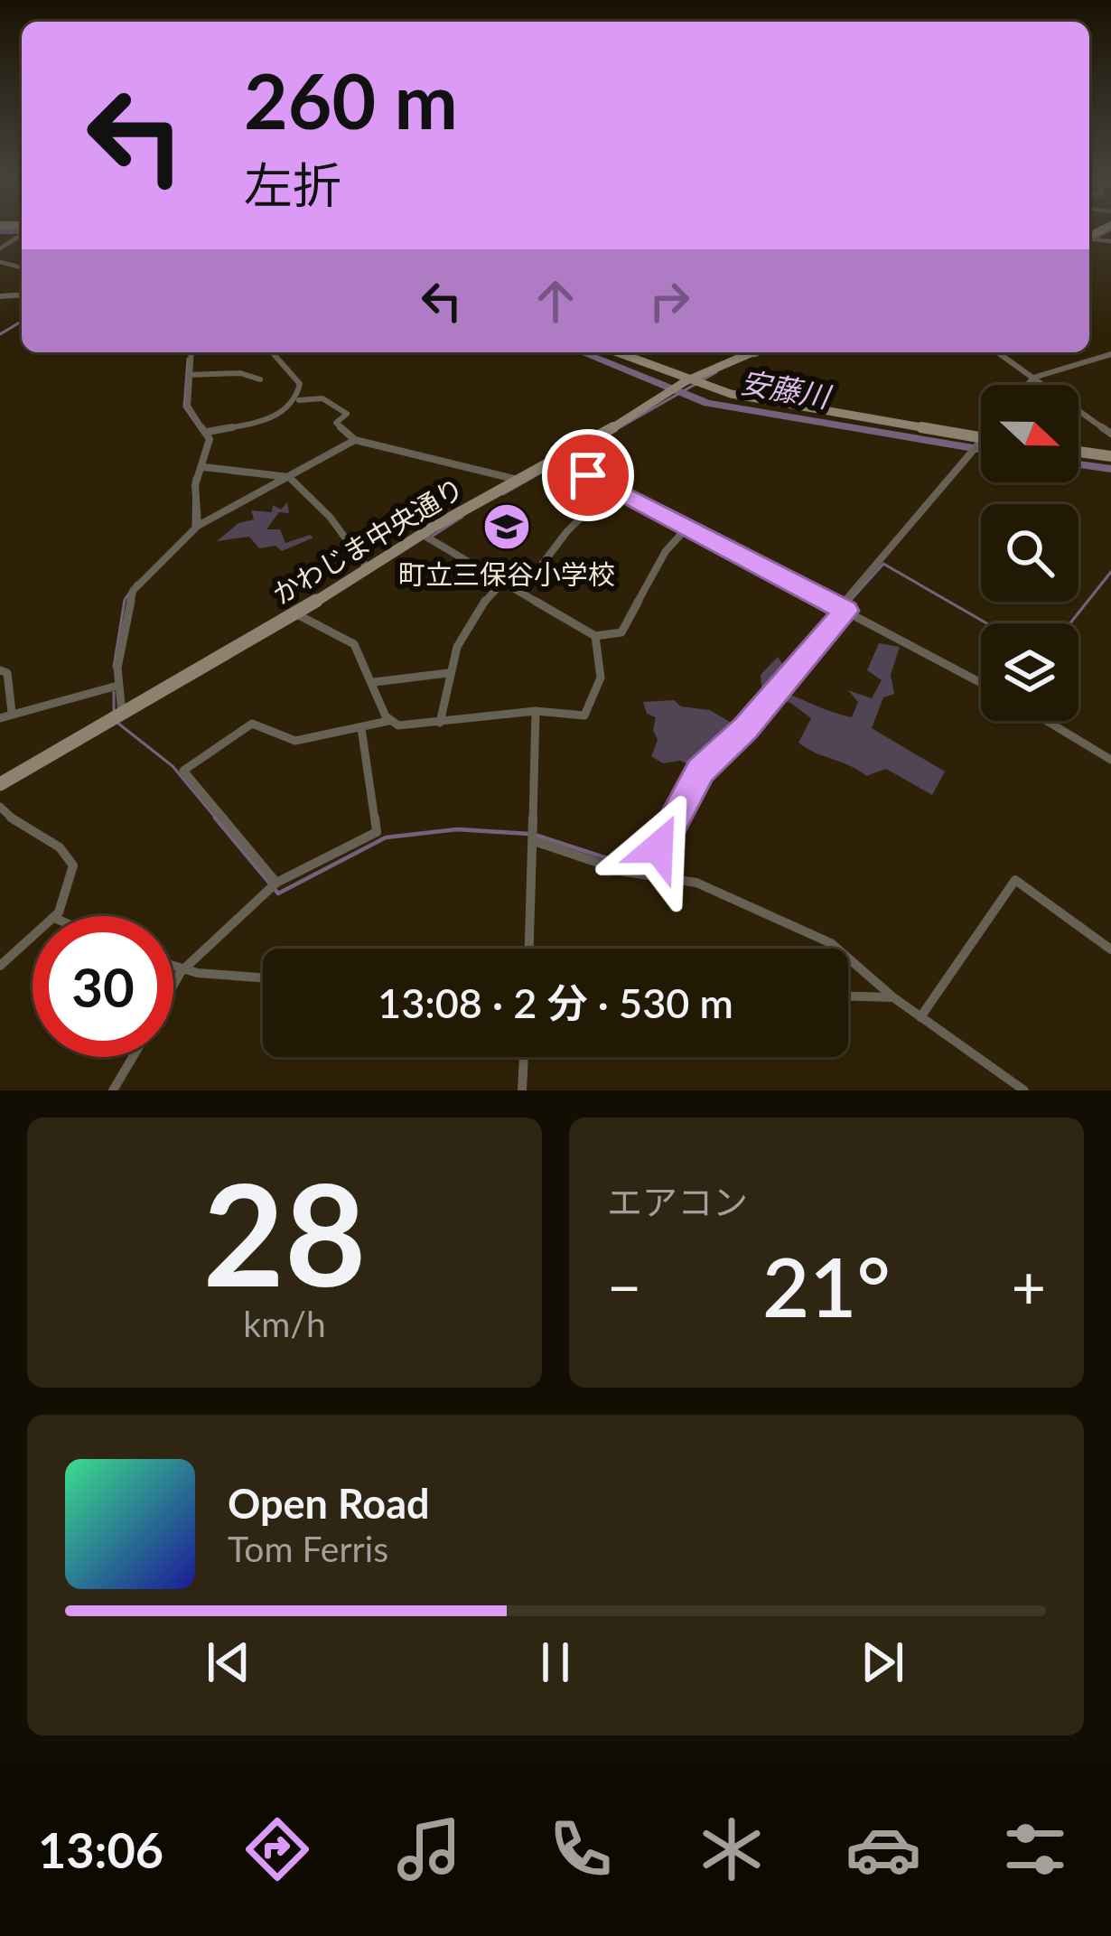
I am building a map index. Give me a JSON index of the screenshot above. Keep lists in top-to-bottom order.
{
  "streets": {
    "street": ["かわじま中央通り"]
  },
  "water": ["安藤川"],
  "places": {
    "school or university": ["町立三保谷小学校"]
  },
  "north": "right",
  "page": {
    "turn": ["260 m", "左折"],
    "limit": "30",
    "trip": "13:08 · 2 分 · 530 m",
    "tile": [
      ["28", "km/h"],
      "エアコン"
    ],
    "heat": ["−", "21°", "+"],
    "song": ["Open Road", "Tom Ferris"],
    "tabs": "13:06"
  }
}
